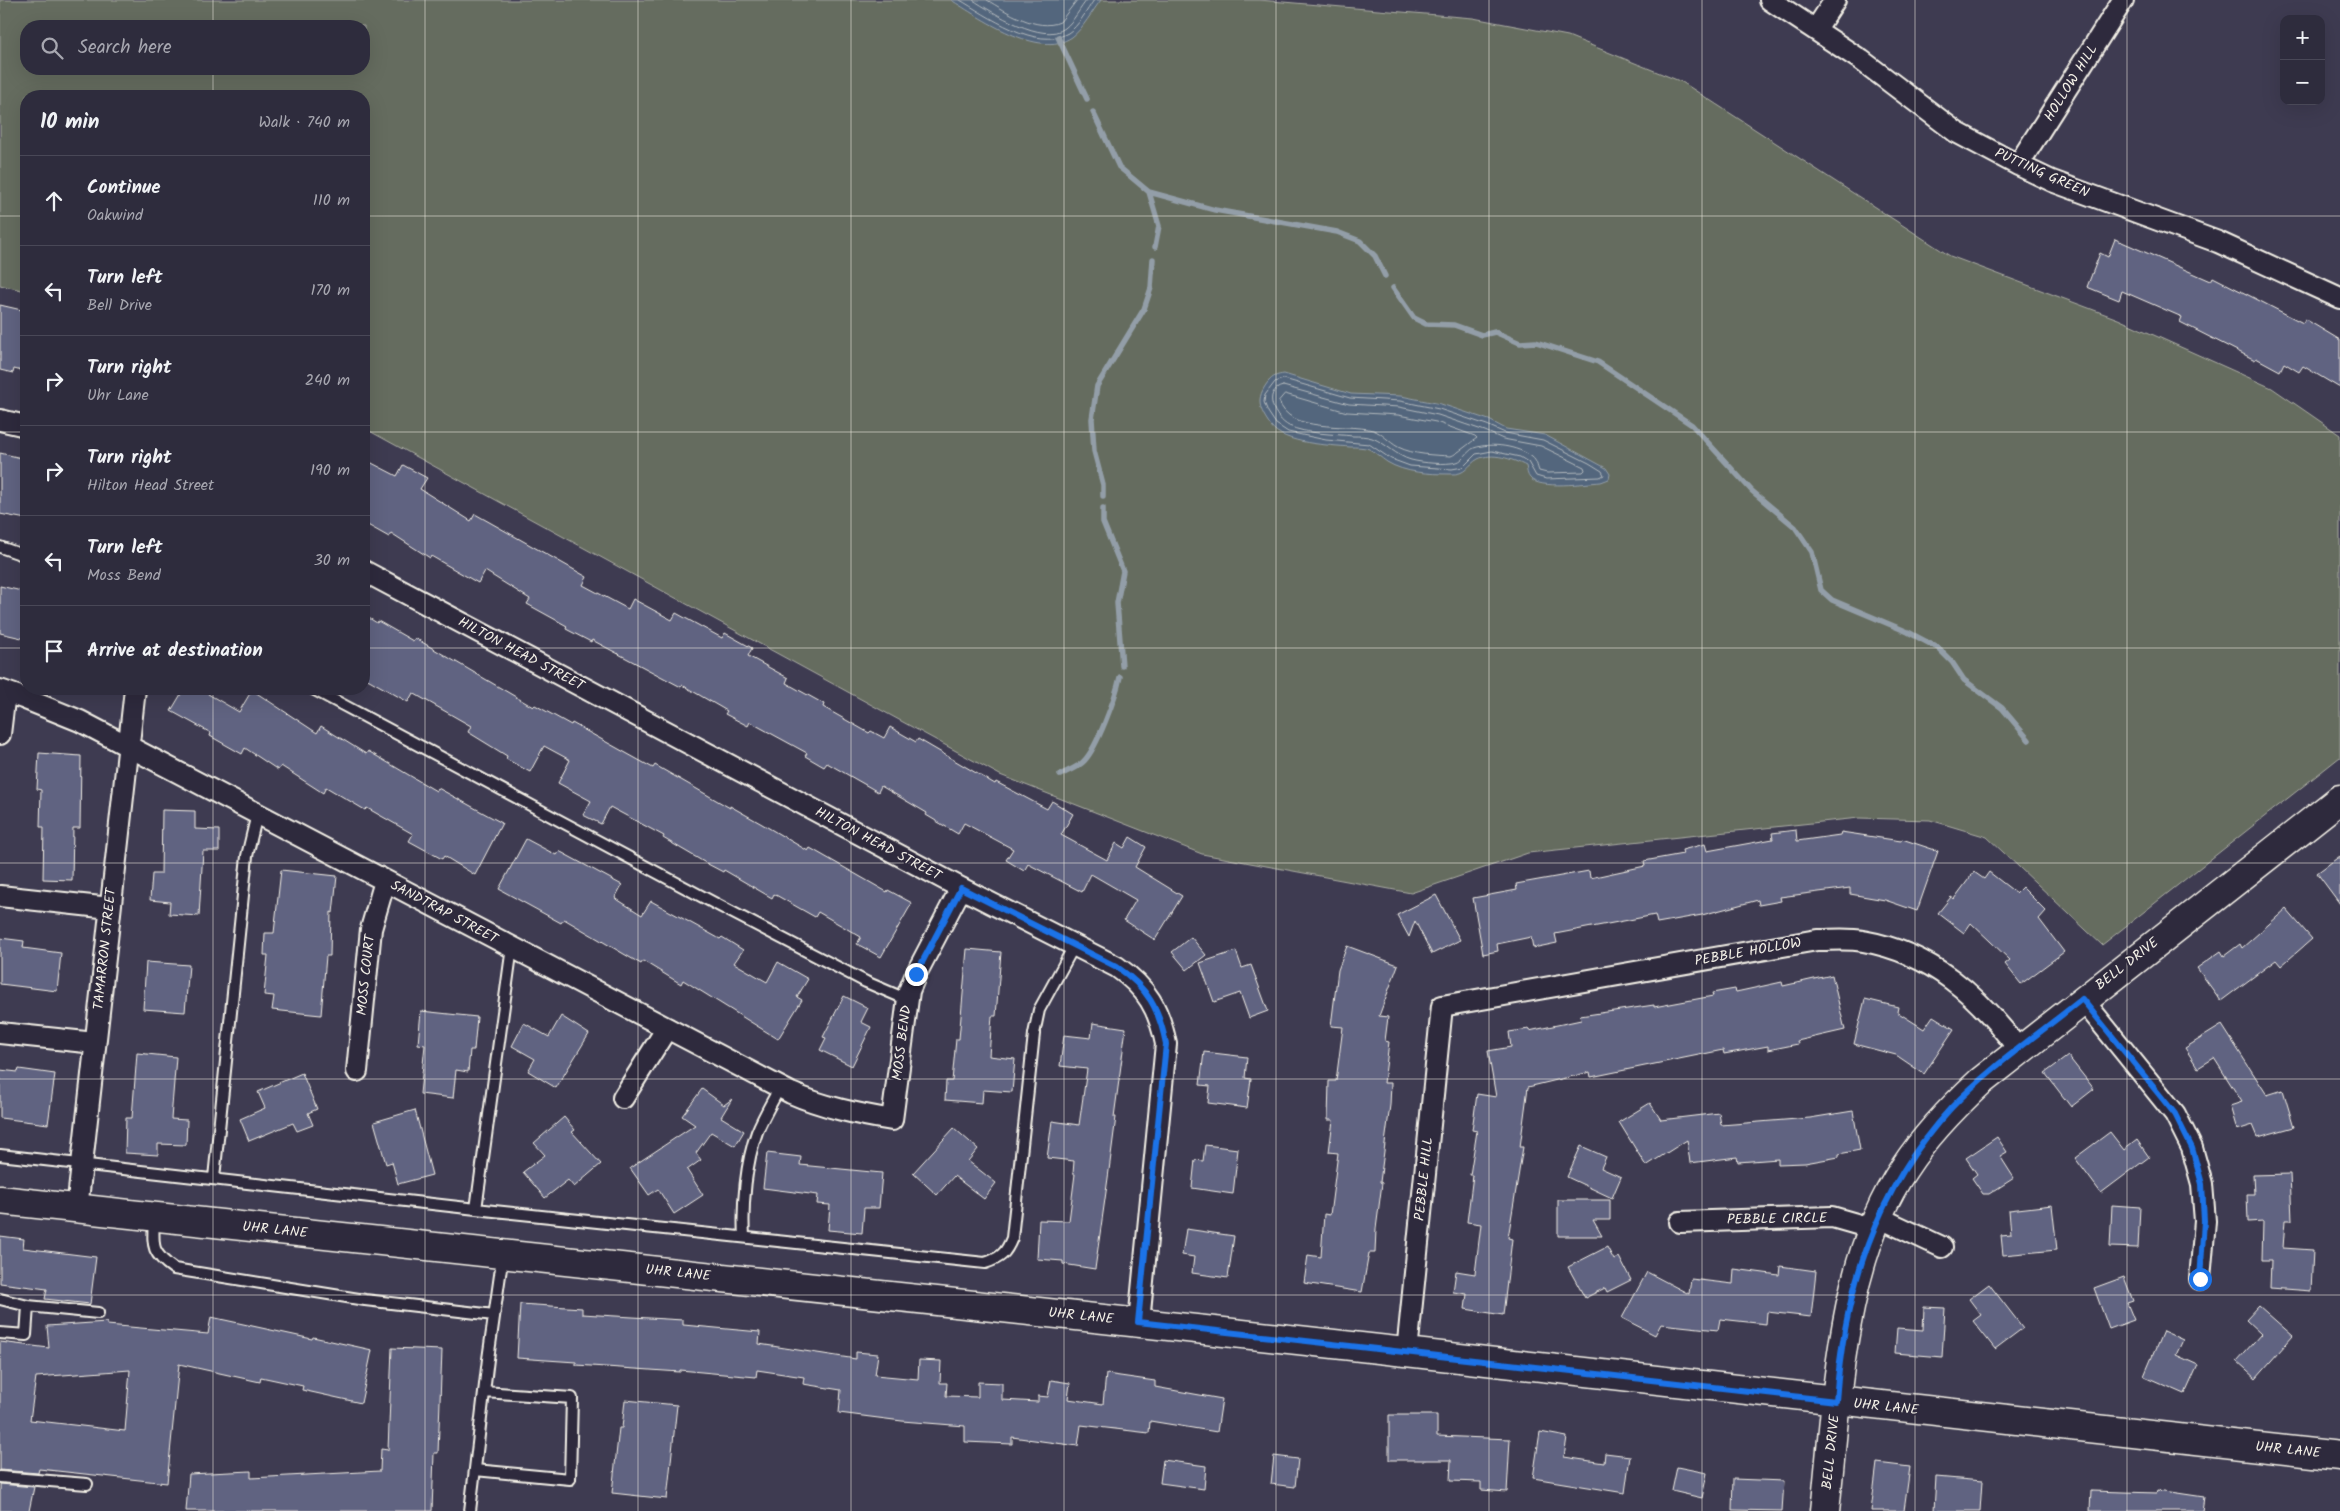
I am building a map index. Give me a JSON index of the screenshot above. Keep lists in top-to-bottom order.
{
  "streets": {
    "street": [
      "HOLLOW HILL",
      "PUTTING GREEN",
      "HILTON HEAD STREET",
      "SANDTRAP STREET",
      "TAMARRON STREET",
      "PEBBLE HOLLOW",
      "BELL DRIVE",
      "MOSS COURT",
      "MOSS BEND",
      "PEBBLE HILL",
      "PEBBLE CIRCLE",
      "UHR LANE"
    ]
  },
  "crossings": [
    ["HOLLOW HILL", "PUTTING GREEN"],
    ["HILTON HEAD STREET", "MOSS BEND"],
    ["HILTON HEAD STREET", "UHR LANE"],
    ["SANDTRAP STREET", "TAMARRON STREET"],
    ["SANDTRAP STREET", "MOSS COURT"],
    ["SANDTRAP STREET", "MOSS BEND"],
    ["TAMARRON STREET", "UHR LANE"],
    ["PEBBLE HOLLOW", "BELL DRIVE"],
    ["PEBBLE HOLLOW", "PEBBLE HILL"],
    ["BELL DRIVE", "PEBBLE CIRCLE"],
    ["BELL DRIVE", "UHR LANE"],
    ["PEBBLE HILL", "UHR LANE"]
  ],
  "page": {
    "map_buttons": ["+", "−"],
    "search": "Search here",
    "heading": ["10 min", "Walk · 740 m"],
    "list": [
      ["Continue", "Oakwind", "110 m"],
      ["Turn left", "Bell Drive", "170 m"],
      ["Turn right", "Uhr Lane", "240 m"],
      ["Turn right", "Hilton Head Street", "190 m"],
      ["Turn left", "Moss Bend", "30 m"],
      "Arrive at destination"
    ]
  }
}
